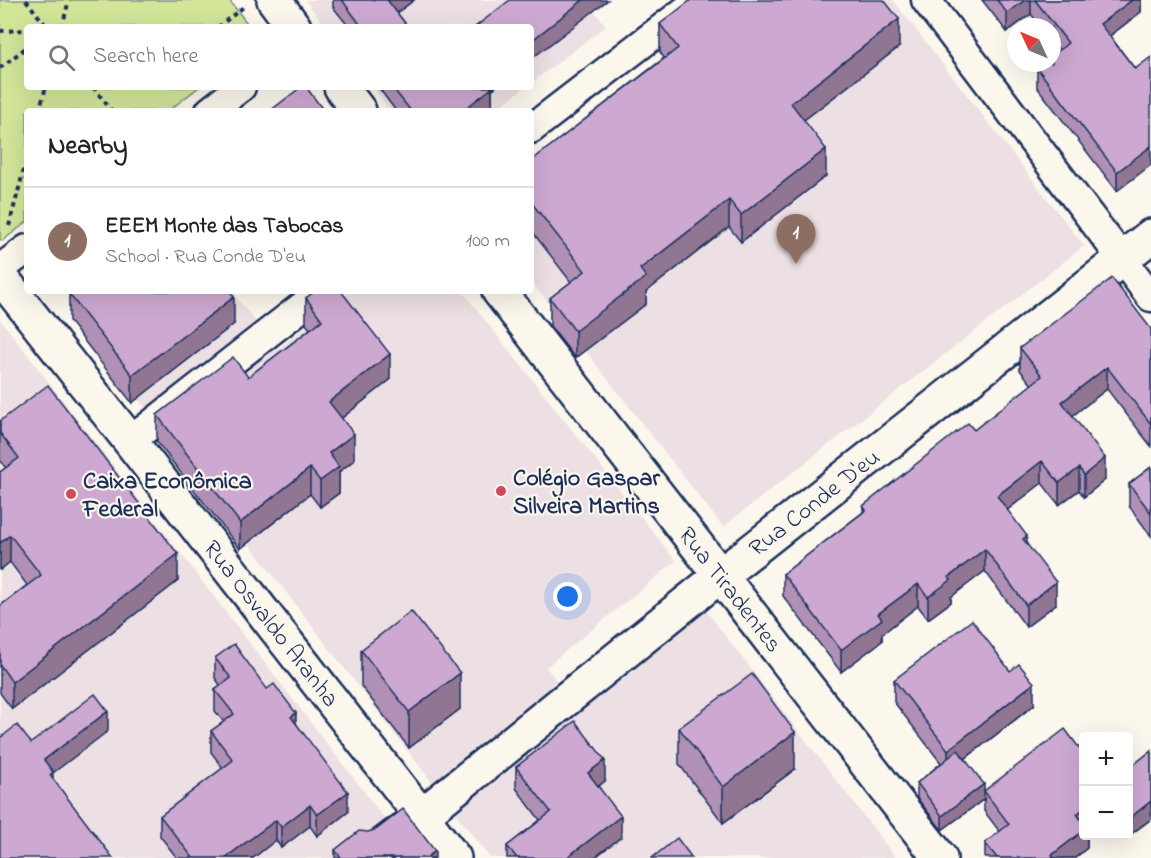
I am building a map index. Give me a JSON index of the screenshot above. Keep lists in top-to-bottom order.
{
  "streets": {
    "main road": ["Rua Conde D'eu", "Rua Tiradentes", "Rua Osvaldo Aranha"]
  },
  "crossings": [
    ["Rua Conde D'eu", "Rua Tiradentes"],
    ["Rua Conde D'eu", "Rua Osvaldo Aranha"]
  ],
  "places": ["Colégio Gaspar Silveira Martins", "Caixa Econômica Federal"],
  "north": "top left",
  "page": {
    "search": "Search here",
    "heading": "Nearby",
    "list": [
      {
        "mark": "1",
        "name": "EEEM Monte das Tabocas",
        "note": "School · Rua Conde D'eu",
        "value": "100 m"
      }
    ],
    "pins": "1",
    "map_buttons": ["+", "−"]
  }
}
